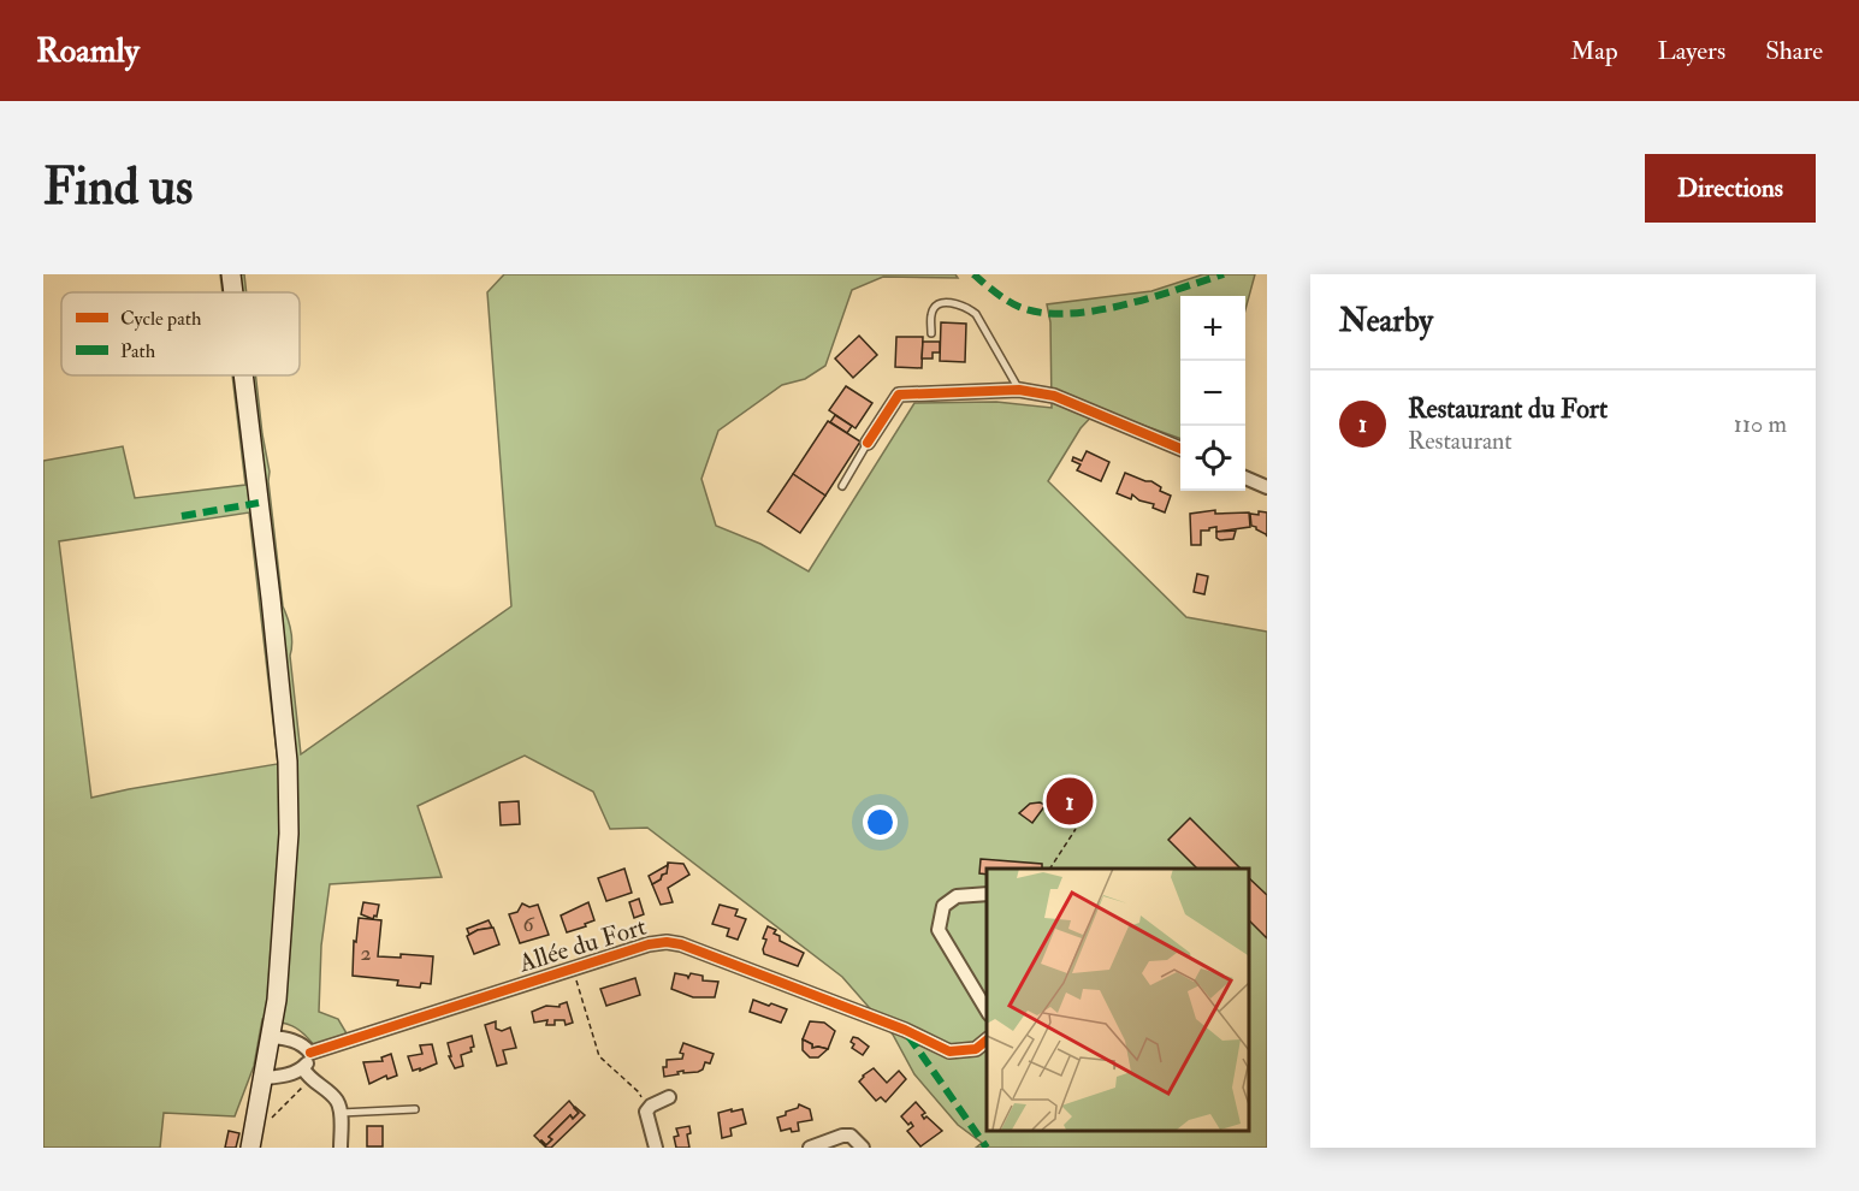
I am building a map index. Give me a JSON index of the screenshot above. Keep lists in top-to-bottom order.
{
  "streets": {
    "street": ["Allée du Fort"]
  },
  "house_numbers": ["6", "2"],
  "legend": ["Cycle path", "Path"],
  "page": {
    "header": "Roamly",
    "nav": ["Map", "Layers", "Share"],
    "buttons": "Directions",
    "title": "Find us",
    "heading": "Nearby",
    "map_buttons": ["+", "−"],
    "list": [
      {
        "mark": "1",
        "name": "Restaurant du Fort",
        "note": "Restaurant",
        "value": "110 m"
      }
    ],
    "pins": "1"
  }
}
